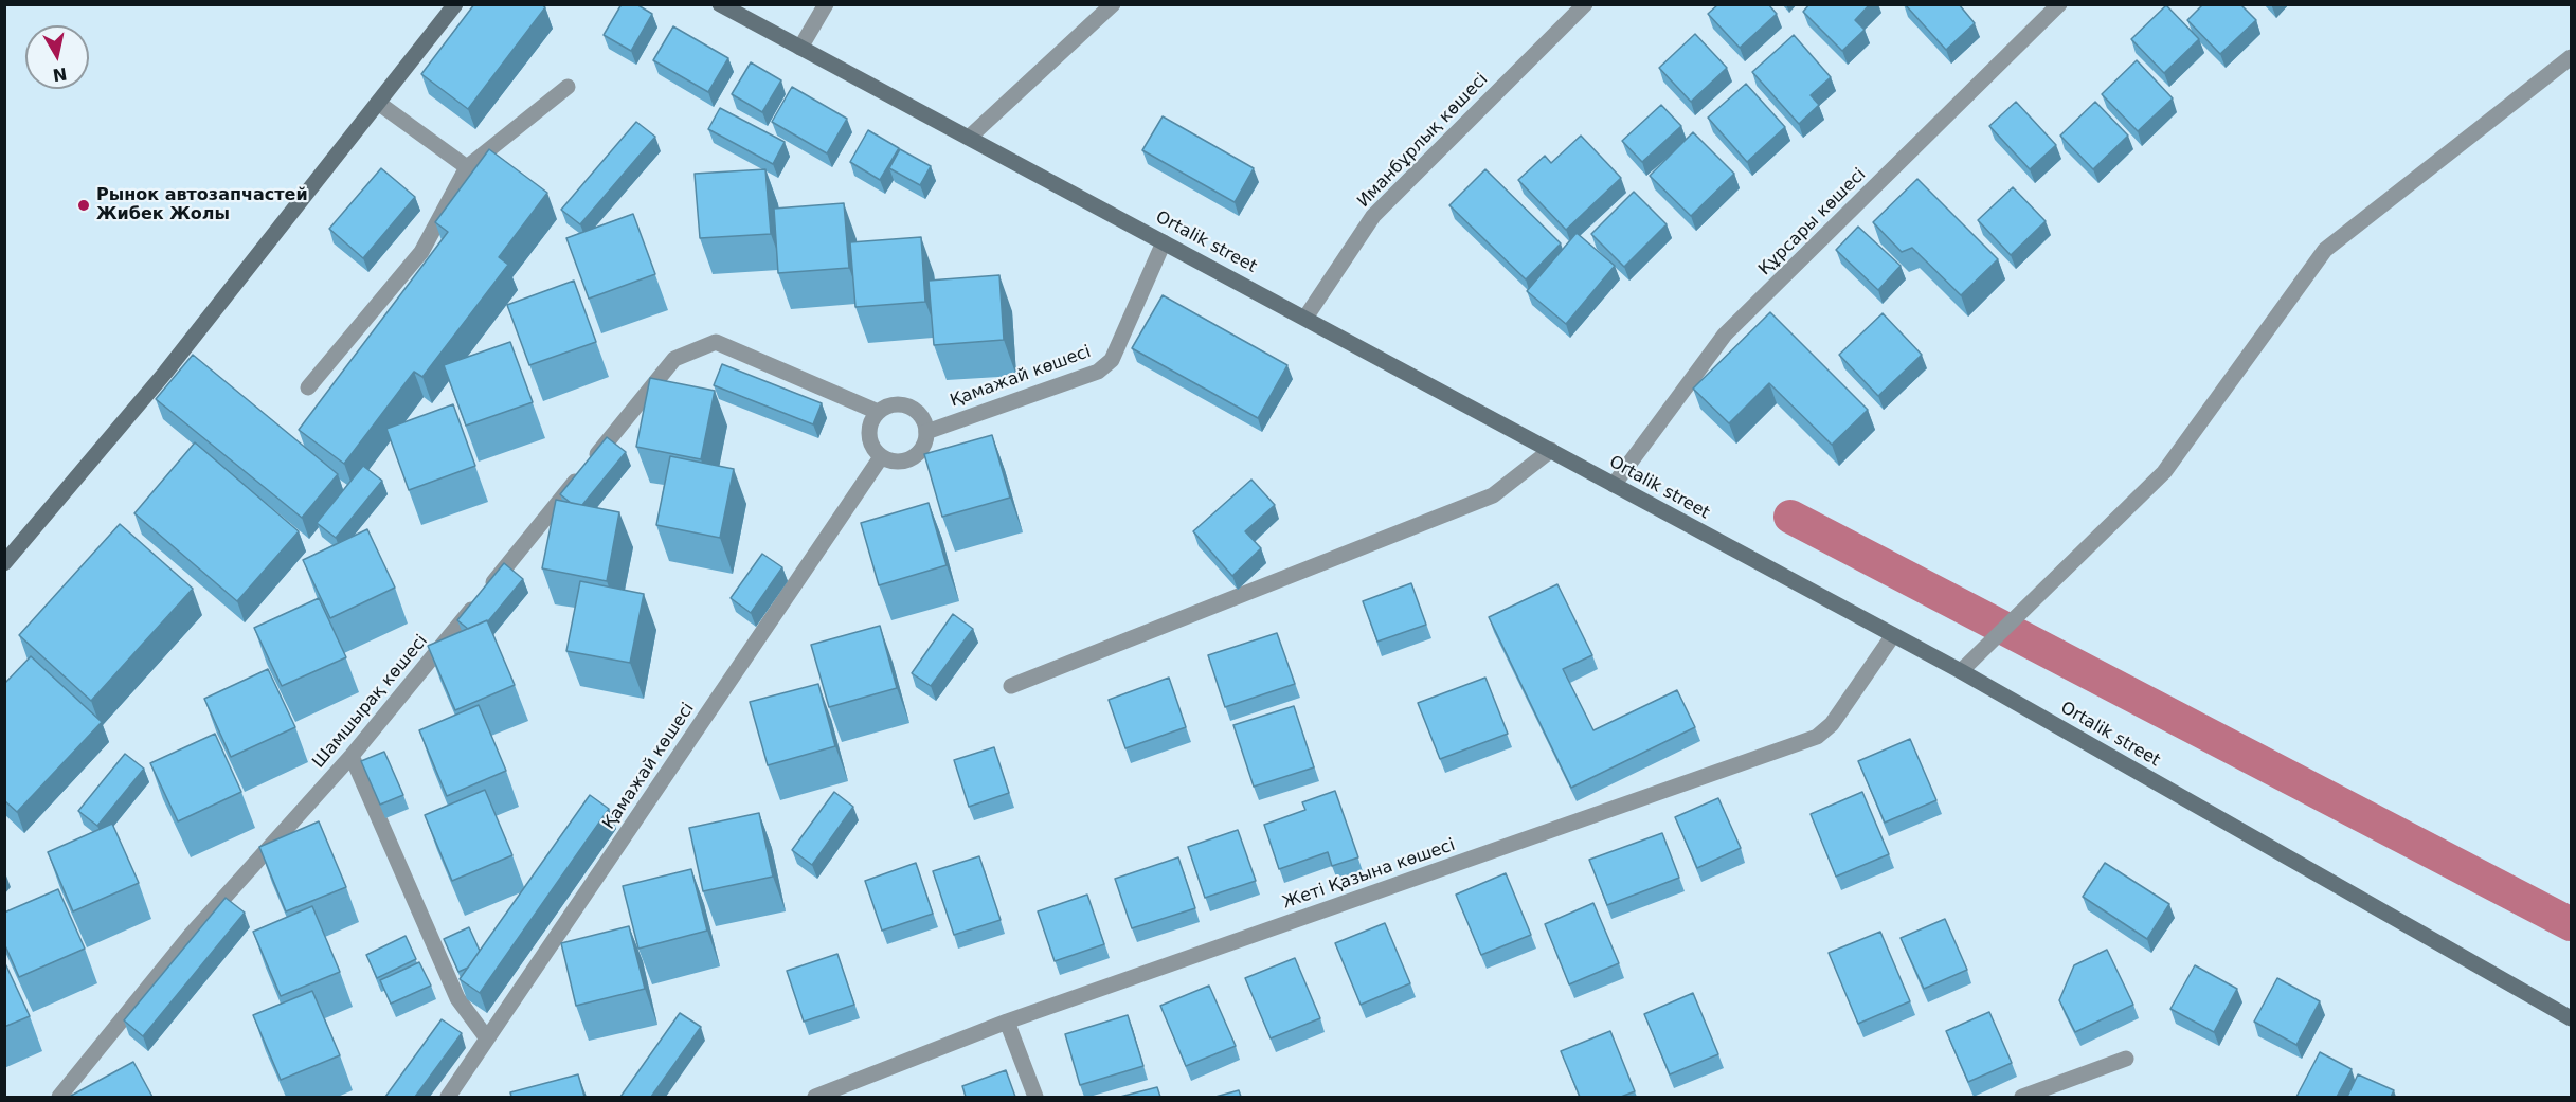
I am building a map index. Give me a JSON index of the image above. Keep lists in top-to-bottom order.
{
  "streets": {
    "main road": ["Ortalik street"],
    "street": [
      "Иманбұрлық көшесі",
      "Құрсары көшесі",
      "Қамажай көшесі",
      "Шамшырақ көшесі",
      "Жеті Қазына көшесі"
    ]
  },
  "crossings": [
    ["Иманбұрлық көшесі", "Ortalik street"],
    ["Құрсары көшесі", "Ortalik street"],
    ["Ortalik street", "Қамажай көшесі"],
    ["Ortalik street", "Жеті Қазына көшесі"],
    ["Қамажай көшесі", "Шамшырақ көшесі"]
  ],
  "places": ["Рынок автозапчастей Жибек Жолы"],
  "north": "bottom"
}
